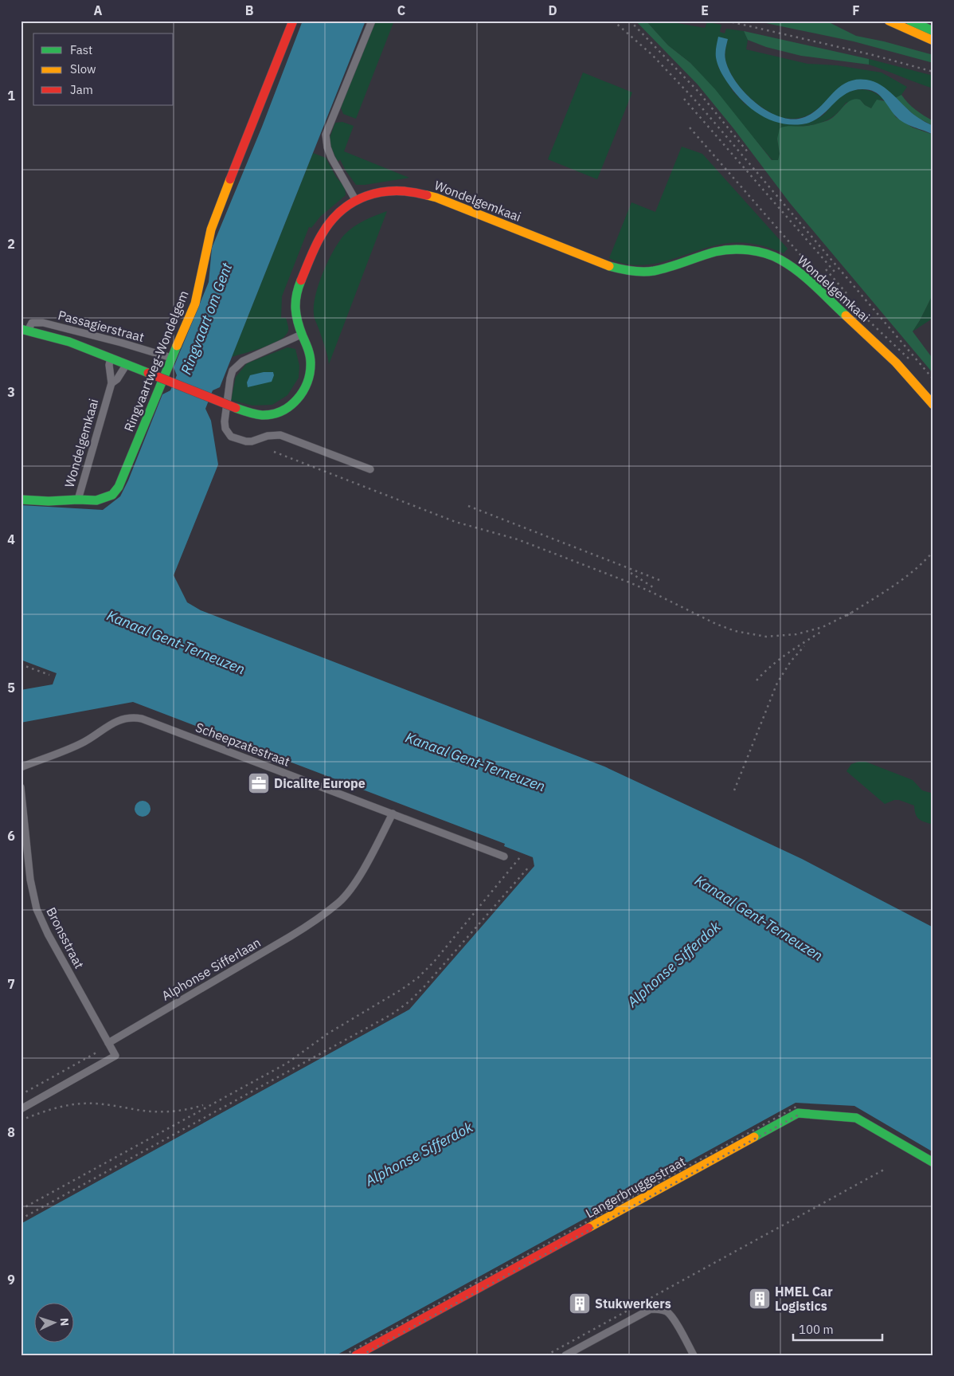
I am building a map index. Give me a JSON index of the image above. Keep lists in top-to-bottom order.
{
  "streets": {
    "main road": ["Wondelgemkaai", "Ringvaartweg-Wondelgem", "Langerbruggestraat"],
    "street": [
      "Passagierstraat",
      "Scheepzatestraat",
      "Bronsstraat",
      "Alphonse Sifferlaan"
    ]
  },
  "crossings": [
    ["Wondelgemkaai", "Ringvaartweg-Wondelgem"],
    ["Passagierstraat", "Ringvaartweg-Wondelgem"],
    ["Scheepzatestraat", "Alphonse Sifferlaan"],
    ["Bronsstraat", "Alphonse Sifferlaan"]
  ],
  "water": ["Ringvaart om Gent", "Kanaal Gent-Terneuzen", "Alphonse Sifferdok"],
  "places": {
    "office": ["Dicalite Europe"],
    "building": ["HMEL Car Logistics", "Stukwerkers"]
  },
  "legend": ["Fast", "Slow", "Jam"],
  "scale_bar": "100 m",
  "north": "right",
  "grid": {
    "columns": [
      "A",
      "B",
      "C",
      "D",
      "E",
      "F"
    ],
    "rows": [
      "1",
      "2",
      "3",
      "4",
      "5",
      "6",
      "7",
      "8",
      "9"
    ]
  }
}
